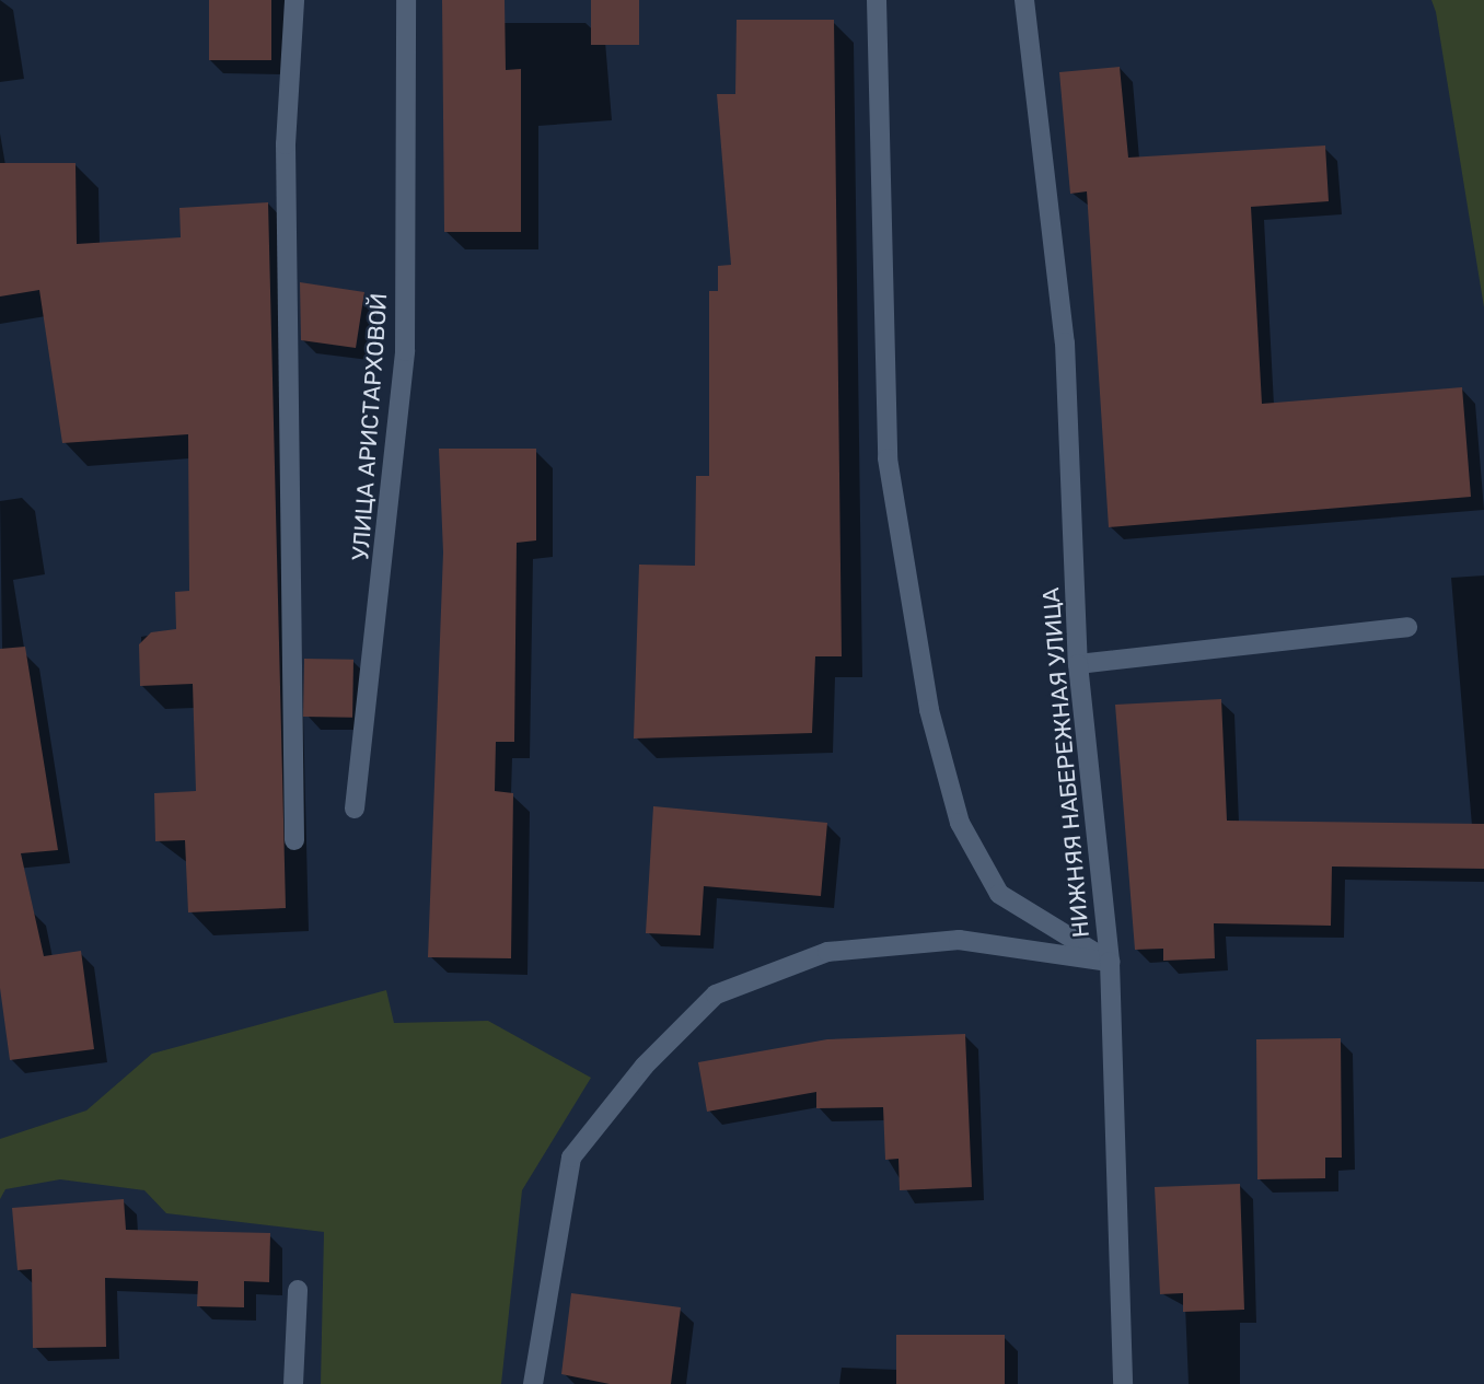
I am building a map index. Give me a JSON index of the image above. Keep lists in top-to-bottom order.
{
  "streets": {
    "street": ["УЛИЦА АРИСТАРХОВОЙ", "НИЖНЯЯ НАБЕРЕЖНАЯ УЛИЦА"]
  }
}
